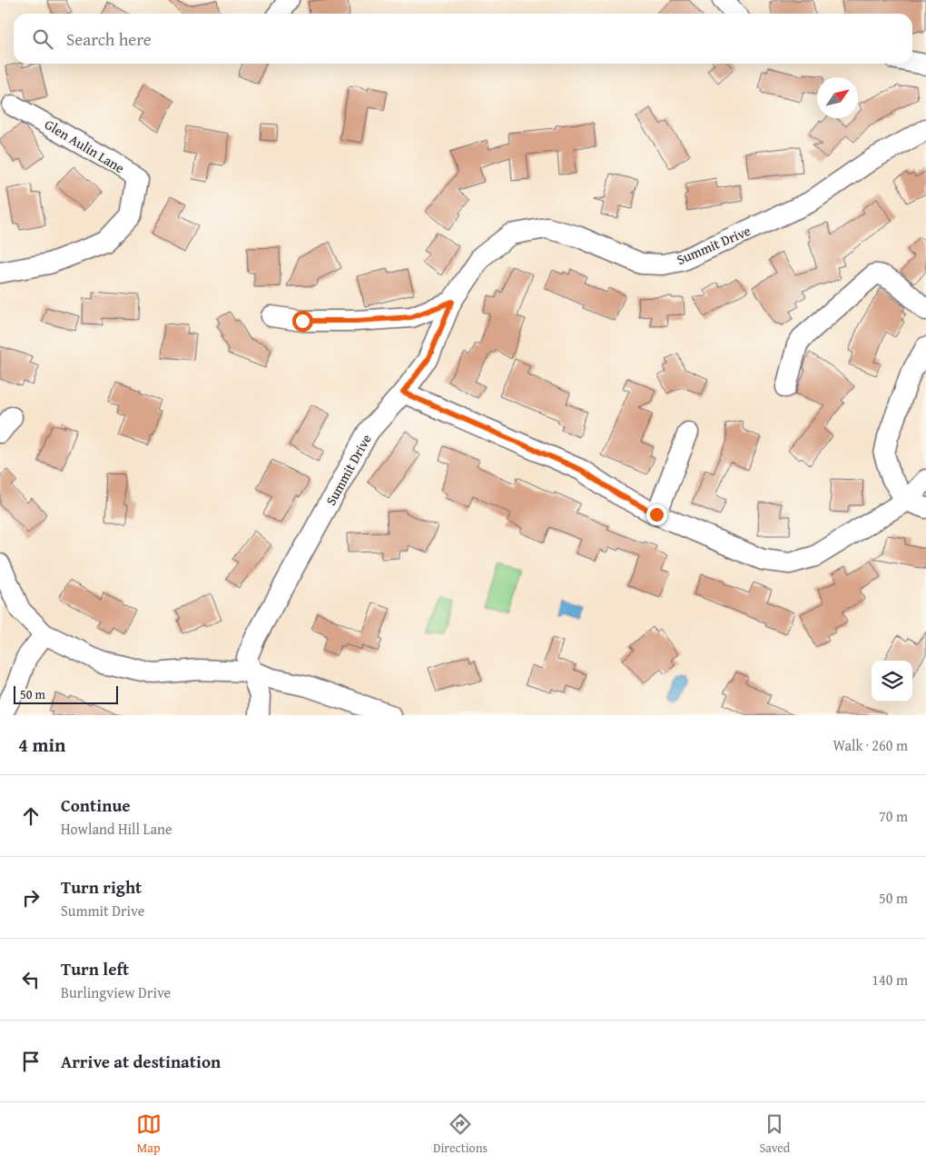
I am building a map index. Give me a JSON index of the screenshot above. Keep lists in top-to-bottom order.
{
  "streets": {
    "street": ["Glen Aulin Lane", "Summit Drive"]
  },
  "scale_bar": "50 m",
  "north": "top right",
  "page": {
    "search": "Search here",
    "scale": "50 m",
    "heading": ["4 min", "Walk · 260 m"],
    "list": [
      ["Continue", "Howland Hill Lane", "70 m"],
      ["Turn right", "Summit Drive", "50 m"],
      ["Turn left", "Burlingview Drive", "140 m"],
      "Arrive at destination"
    ],
    "nav": ["Map", "Directions", "Saved"]
  }
}
